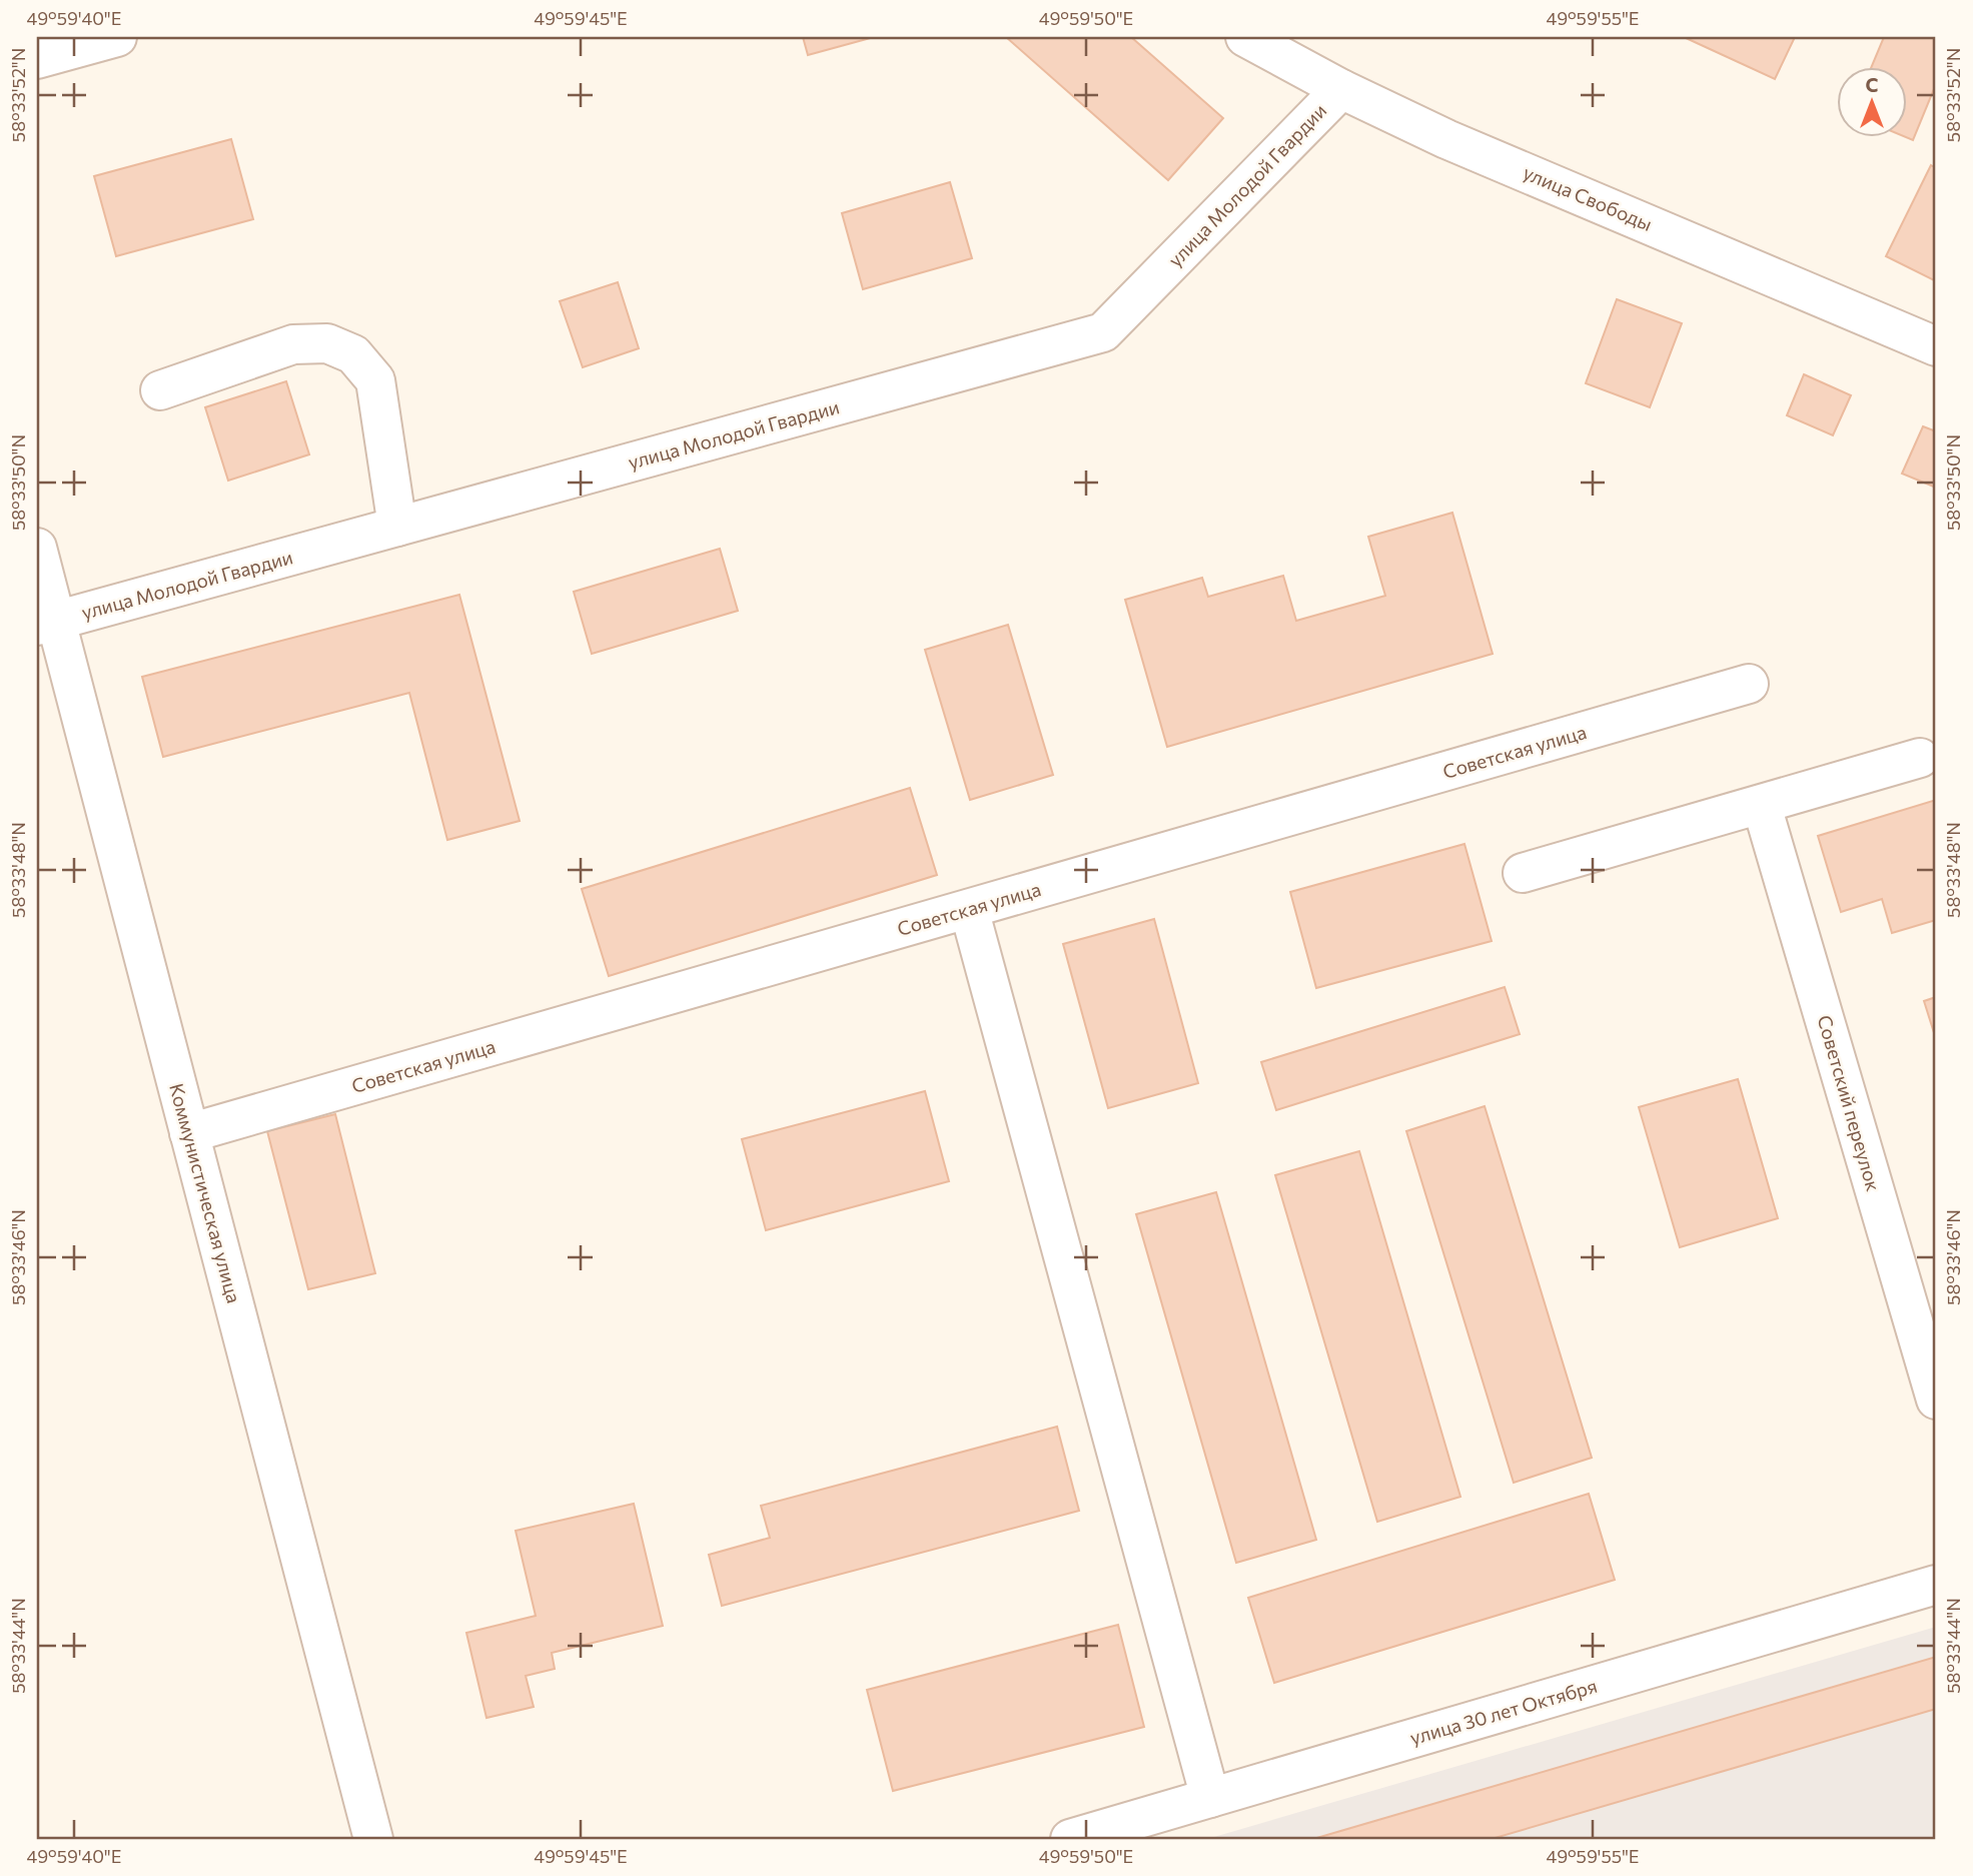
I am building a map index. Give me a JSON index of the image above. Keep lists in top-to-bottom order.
{
  "streets": {
    "street": [
      "улица Молодой Гвардии",
      "улица Свободы",
      "Советская улица",
      "Советский переулок",
      "Коммунистическая улица",
      "улица 30 лет Октября"
    ]
  },
  "crossings": [
    ["улица Молодой Гвардии", "улица Свободы"],
    ["улица Молодой Гвардии", "Коммунистическая улица"],
    ["Советская улица", "Коммунистическая улица"]
  ],
  "north": "top",
  "coordinates": [
    "49°59'40\"E",
    "49°59'45\"E",
    "49°59'50\"E",
    "49°59'55\"E",
    "58°33'52\"N",
    "58°33'50\"N",
    "58°33'48\"N",
    "58°33'46\"N",
    "58°33'44\"N"
  ]
}
